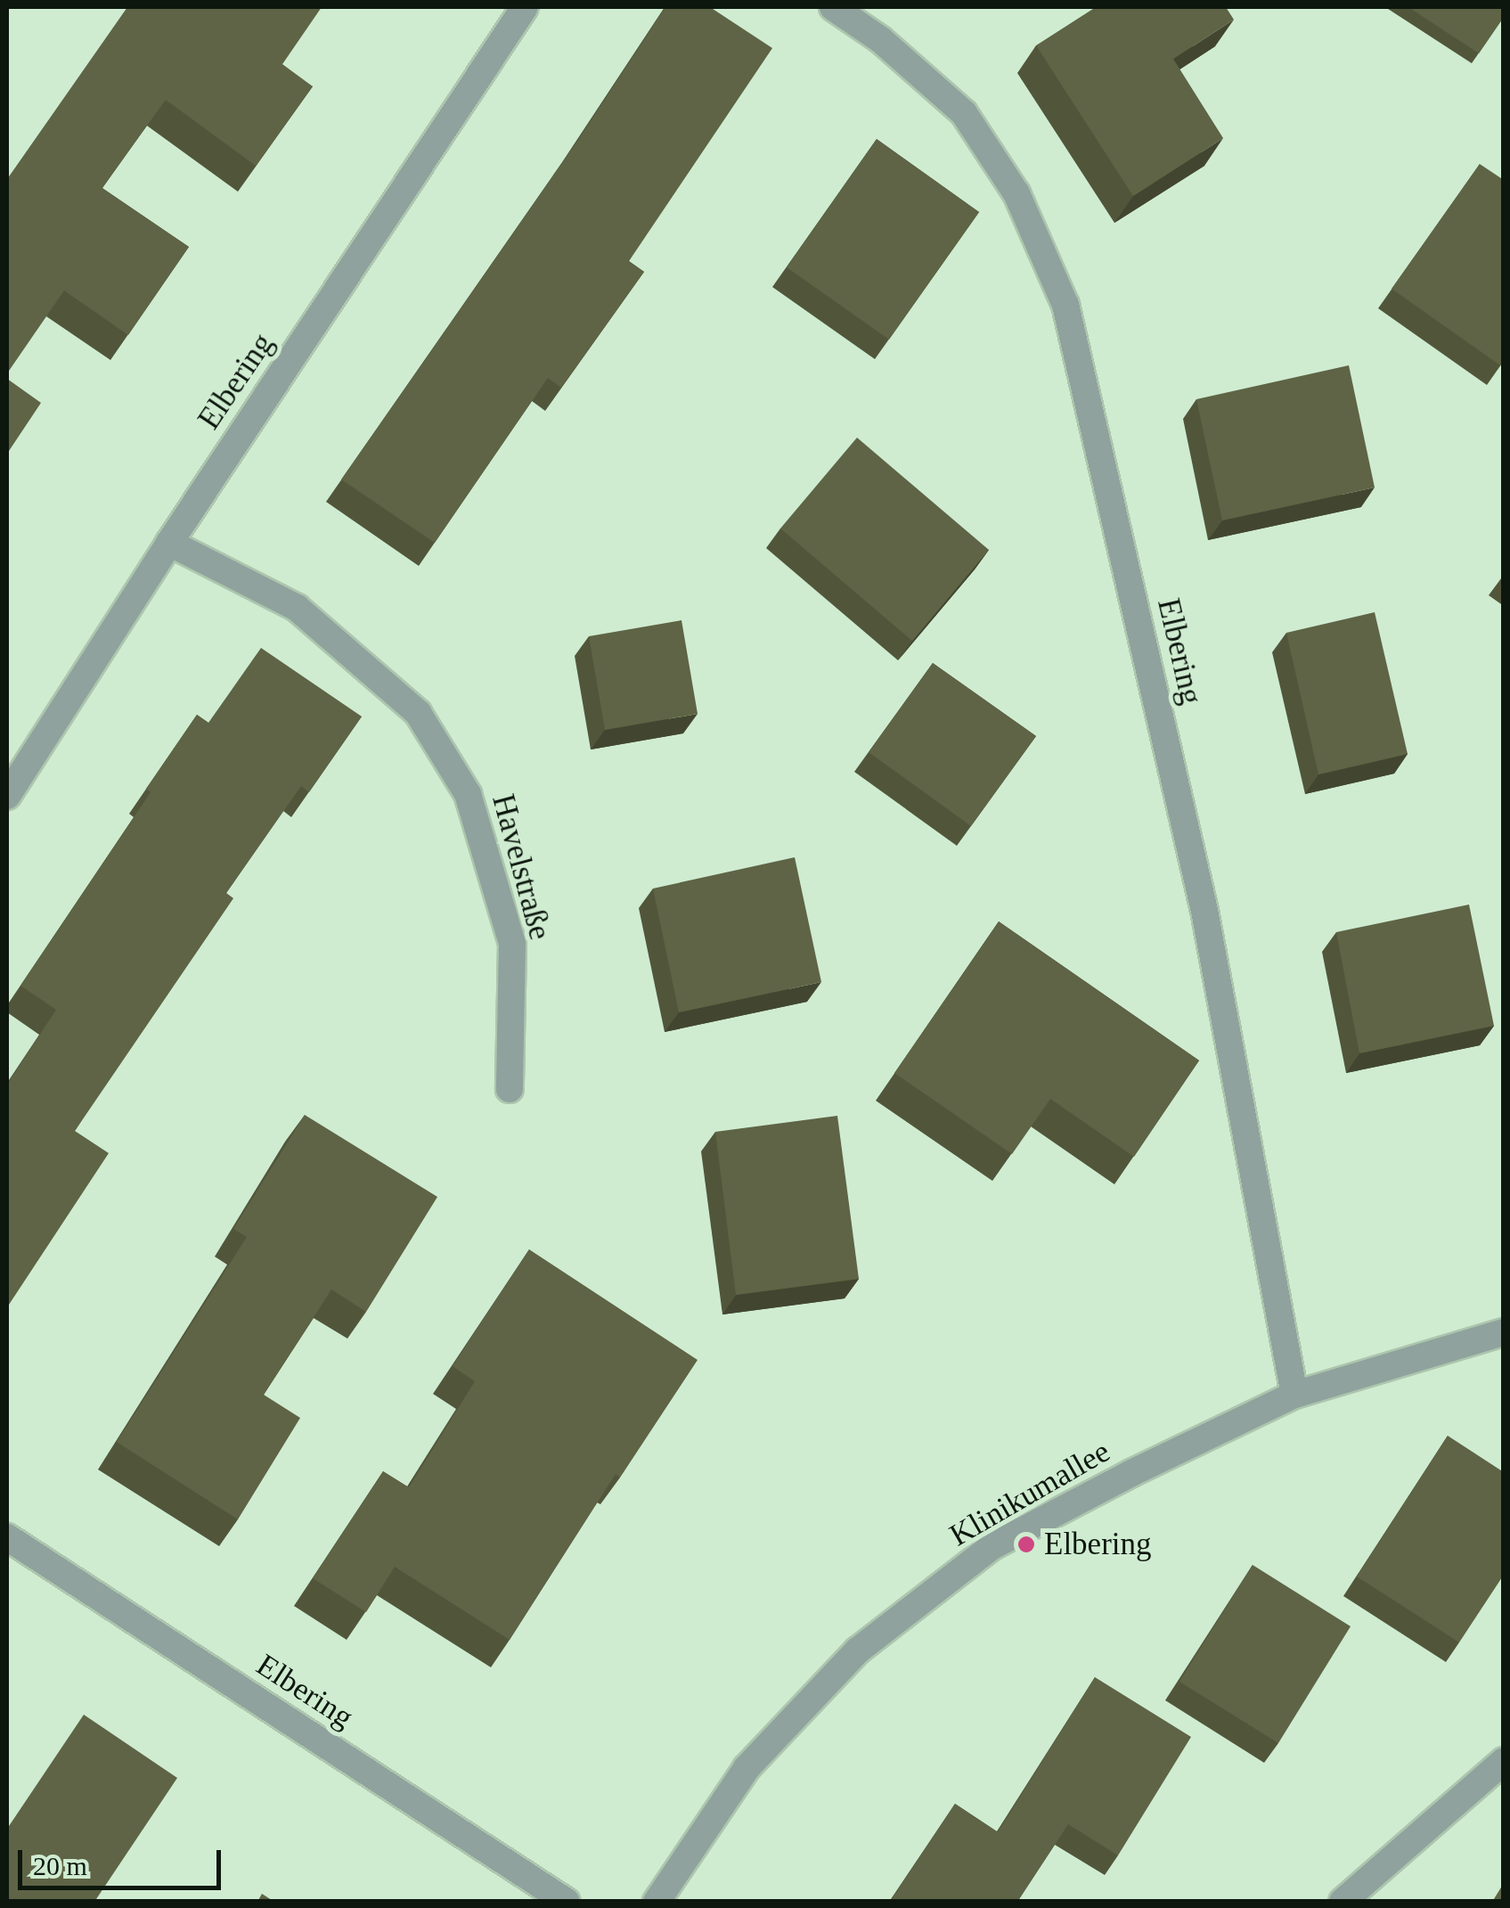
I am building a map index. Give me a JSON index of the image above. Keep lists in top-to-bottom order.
{
  "streets": {
    "street": ["Elbering", "Havelstraße", "Klinikumallee"]
  },
  "crossings": [
    ["Elbering", "Havelstraße"],
    ["Elbering", "Klinikumallee"]
  ],
  "places": ["Elbering"],
  "scale_bar": "20 m"
}
